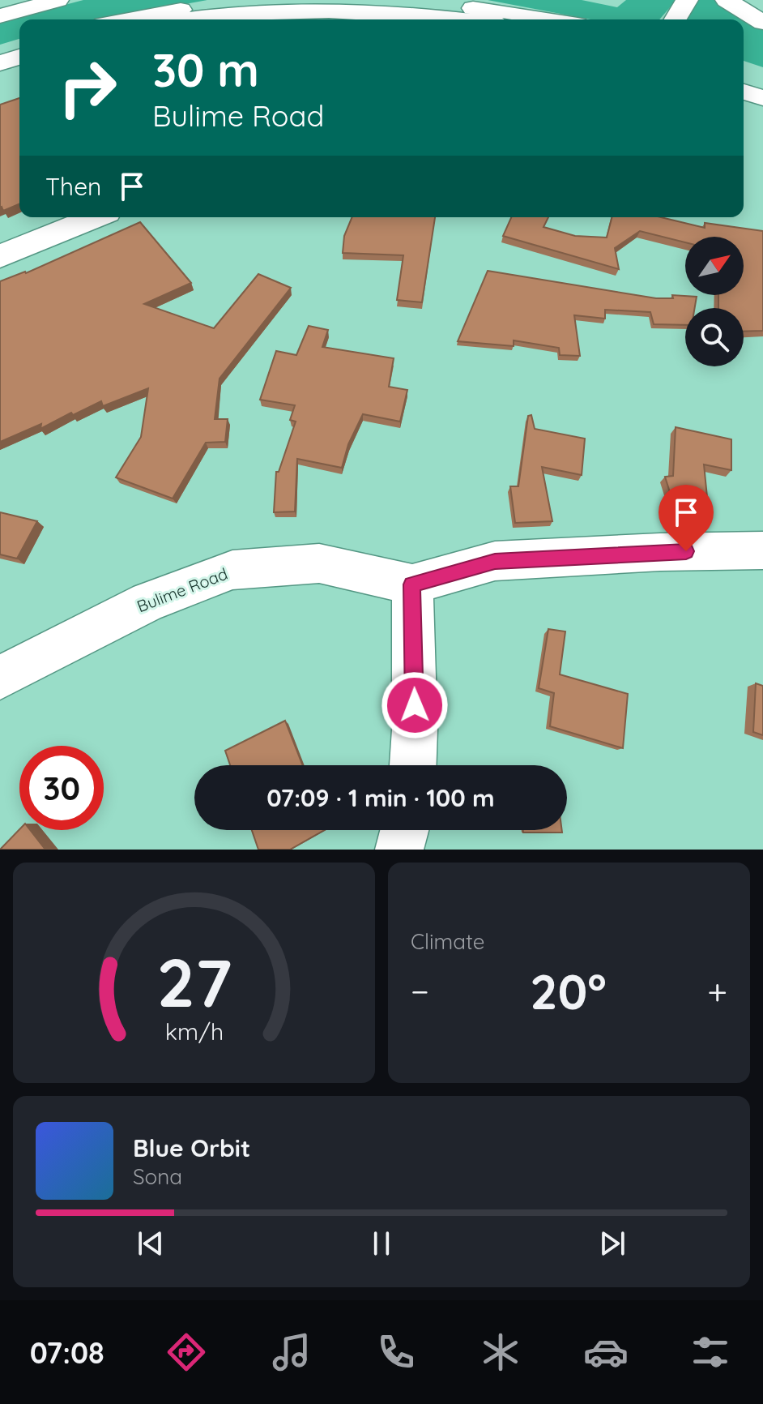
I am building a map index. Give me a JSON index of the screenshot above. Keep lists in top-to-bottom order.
{
  "streets": {
    "main road": ["Bulime Road"]
  },
  "north": "top right",
  "page": {
    "turn": ["30 m", "Bulime Road"],
    "then": "Then",
    "limit": "30",
    "trip": "07:09 · 1 min · 100 m",
    "tile": "Climate",
    "heat": ["−", "20°", "+"],
    "song": ["Blue Orbit", "Sona"],
    "tabs": "07:08",
    "gauge": ["27", "km/h"]
  }
}
